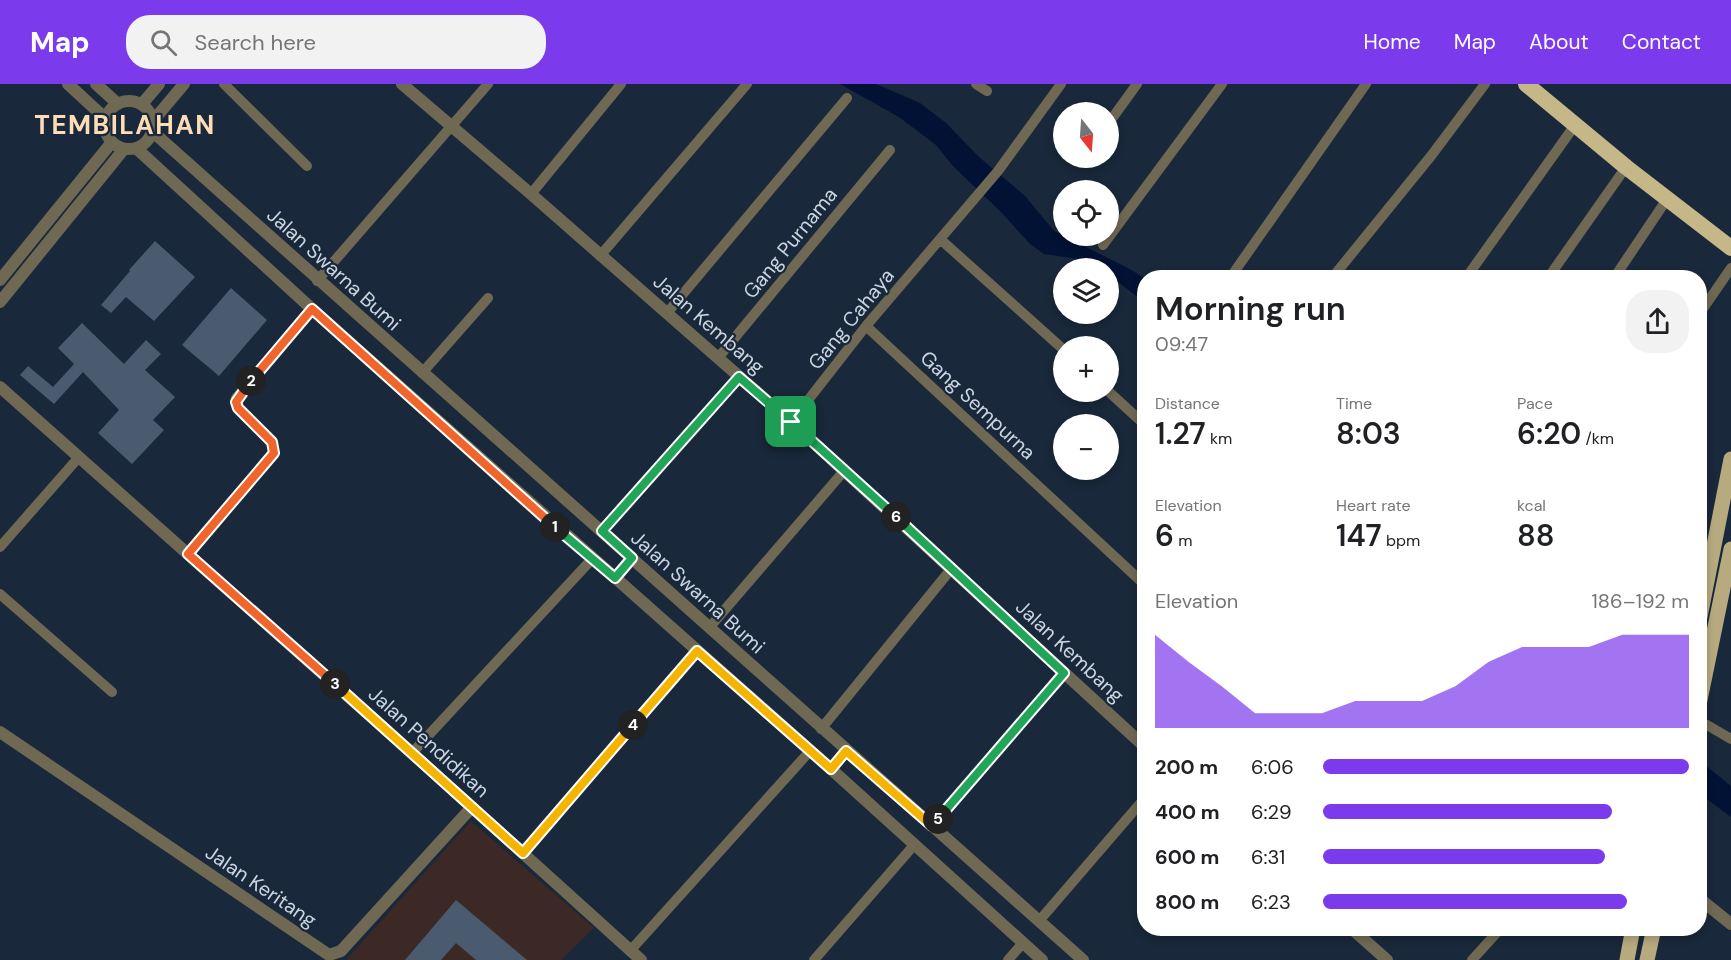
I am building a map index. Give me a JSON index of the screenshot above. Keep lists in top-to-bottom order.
{
  "streets": {
    "street": [
      "Gang Purnama",
      "Jalan Swarna Bumi",
      "Gang Cahaya",
      "Jalan Kembang",
      "Gang Sempurna",
      "Jalan Pendidikan",
      "Jalan Keritang"
    ]
  },
  "crossings": [
    ["Gang Purnama", "Jalan Kembang"],
    ["Gang Cahaya", "Jalan Kembang"],
    ["Gang Cahaya", "Gang Sempurna"],
    ["Jalan Pendidikan", "Jalan Keritang"]
  ],
  "districts": ["TEMBILAHAN"],
  "north": "bottom",
  "page": {
    "header": "Map",
    "search": "Search here",
    "nav": [
      "Home",
      "Map",
      "About",
      "Contact"
    ],
    "map_buttons": ["+", "−"],
    "heading": ["Morning run", "09:47"],
    "pins": [
      "2",
      "6",
      "1",
      "3",
      "4",
      "5"
    ],
    "stats": [
      ["Distance", "1.27 km"],
      ["Time", "8:03"],
      ["Pace", "6:20 /km"],
      ["Elevation", "6 m"],
      ["Heart rate", "147 bpm"],
      ["kcal", "88"]
    ],
    "chart": ["Elevation", "186–192 m"],
    "list": [
      {
        "name": "200 m",
        "note": "6:06"
      },
      {
        "name": "400 m",
        "note": "6:29"
      },
      {
        "name": "600 m",
        "note": "6:31"
      },
      {
        "name": "800 m",
        "note": "6:23"
      }
    ]
  }
}
